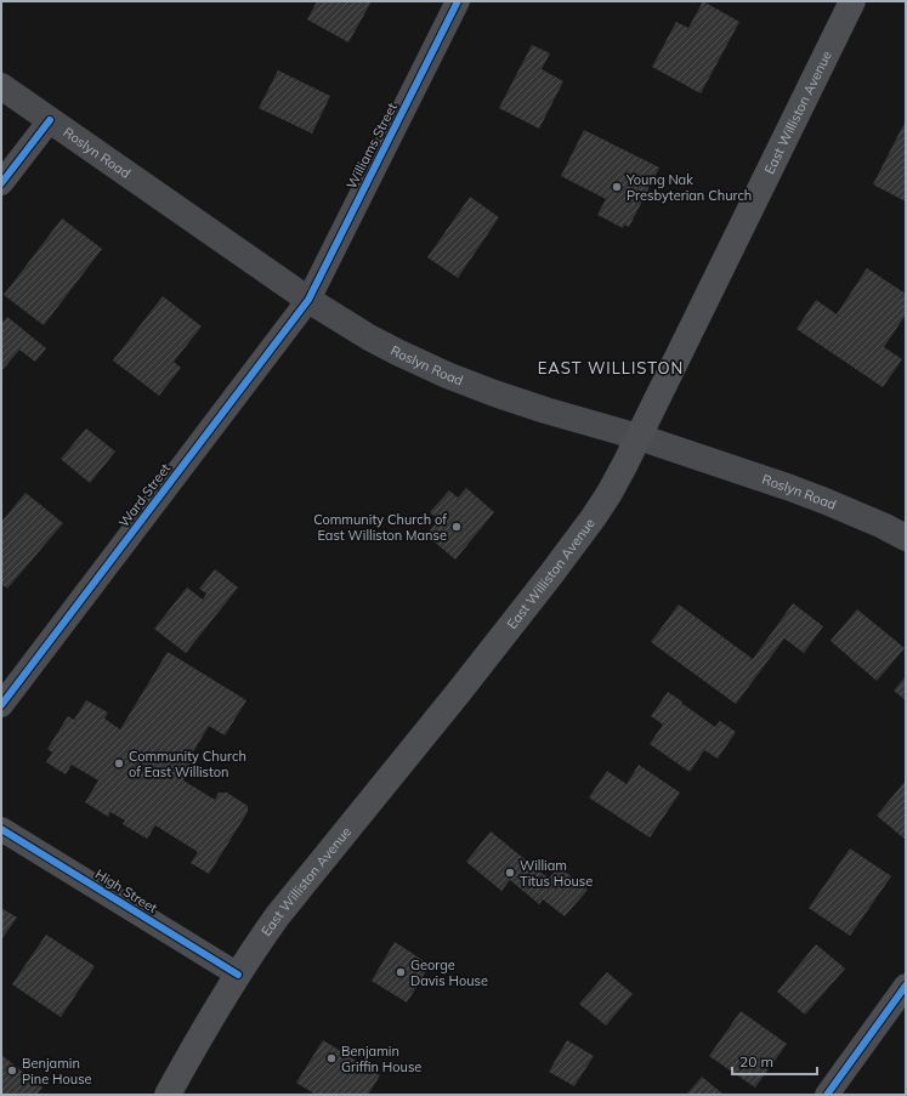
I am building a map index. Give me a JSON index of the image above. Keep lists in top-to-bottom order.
{
  "streets": {
    "main road": ["East Williston Avenue", "Roslyn Road"],
    "street": ["Williams Street", "Ward Street", "High Street"]
  },
  "crossings": [
    ["East Williston Avenue", "Roslyn Road"],
    ["East Williston Avenue", "High Street"],
    ["Williams Street", "Roslyn Road"],
    ["Williams Street", "Ward Street"],
    ["Roslyn Road", "Ward Street"]
  ],
  "districts": ["EAST WILLISTON"],
  "places": [
    "Young Nak Presbyterian Church",
    "Community Church of East Williston Manse",
    "Community Church of East Williston",
    "William Titus House",
    "George Davis House",
    "Benjamin Griffin House",
    "Benjamin Pine House"
  ],
  "scale_bar": "20 m"
}
